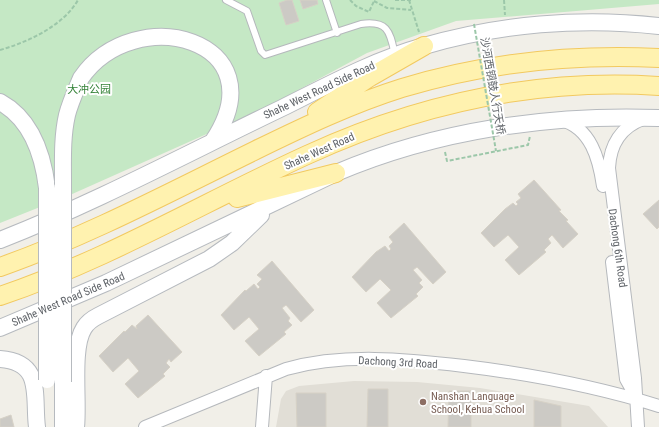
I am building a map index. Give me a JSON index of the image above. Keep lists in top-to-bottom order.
{
  "streets": {
    "main road": ["Shahe West Road Side Road", "Shahe West Road"],
    "street": ["Dachong 6th Road", "Dachong 3rd Road"],
    "path": ["沙河西铜鼓人行天桥"]
  },
  "crossings": [
    ["Shahe West Road Side Road", "Dachong 6th Road"],
    ["Dachong 6th Road", "Dachong 3rd Road"]
  ],
  "parks": ["大冲公园"],
  "places": ["Nanshan Language School, Kehua School"]
}
